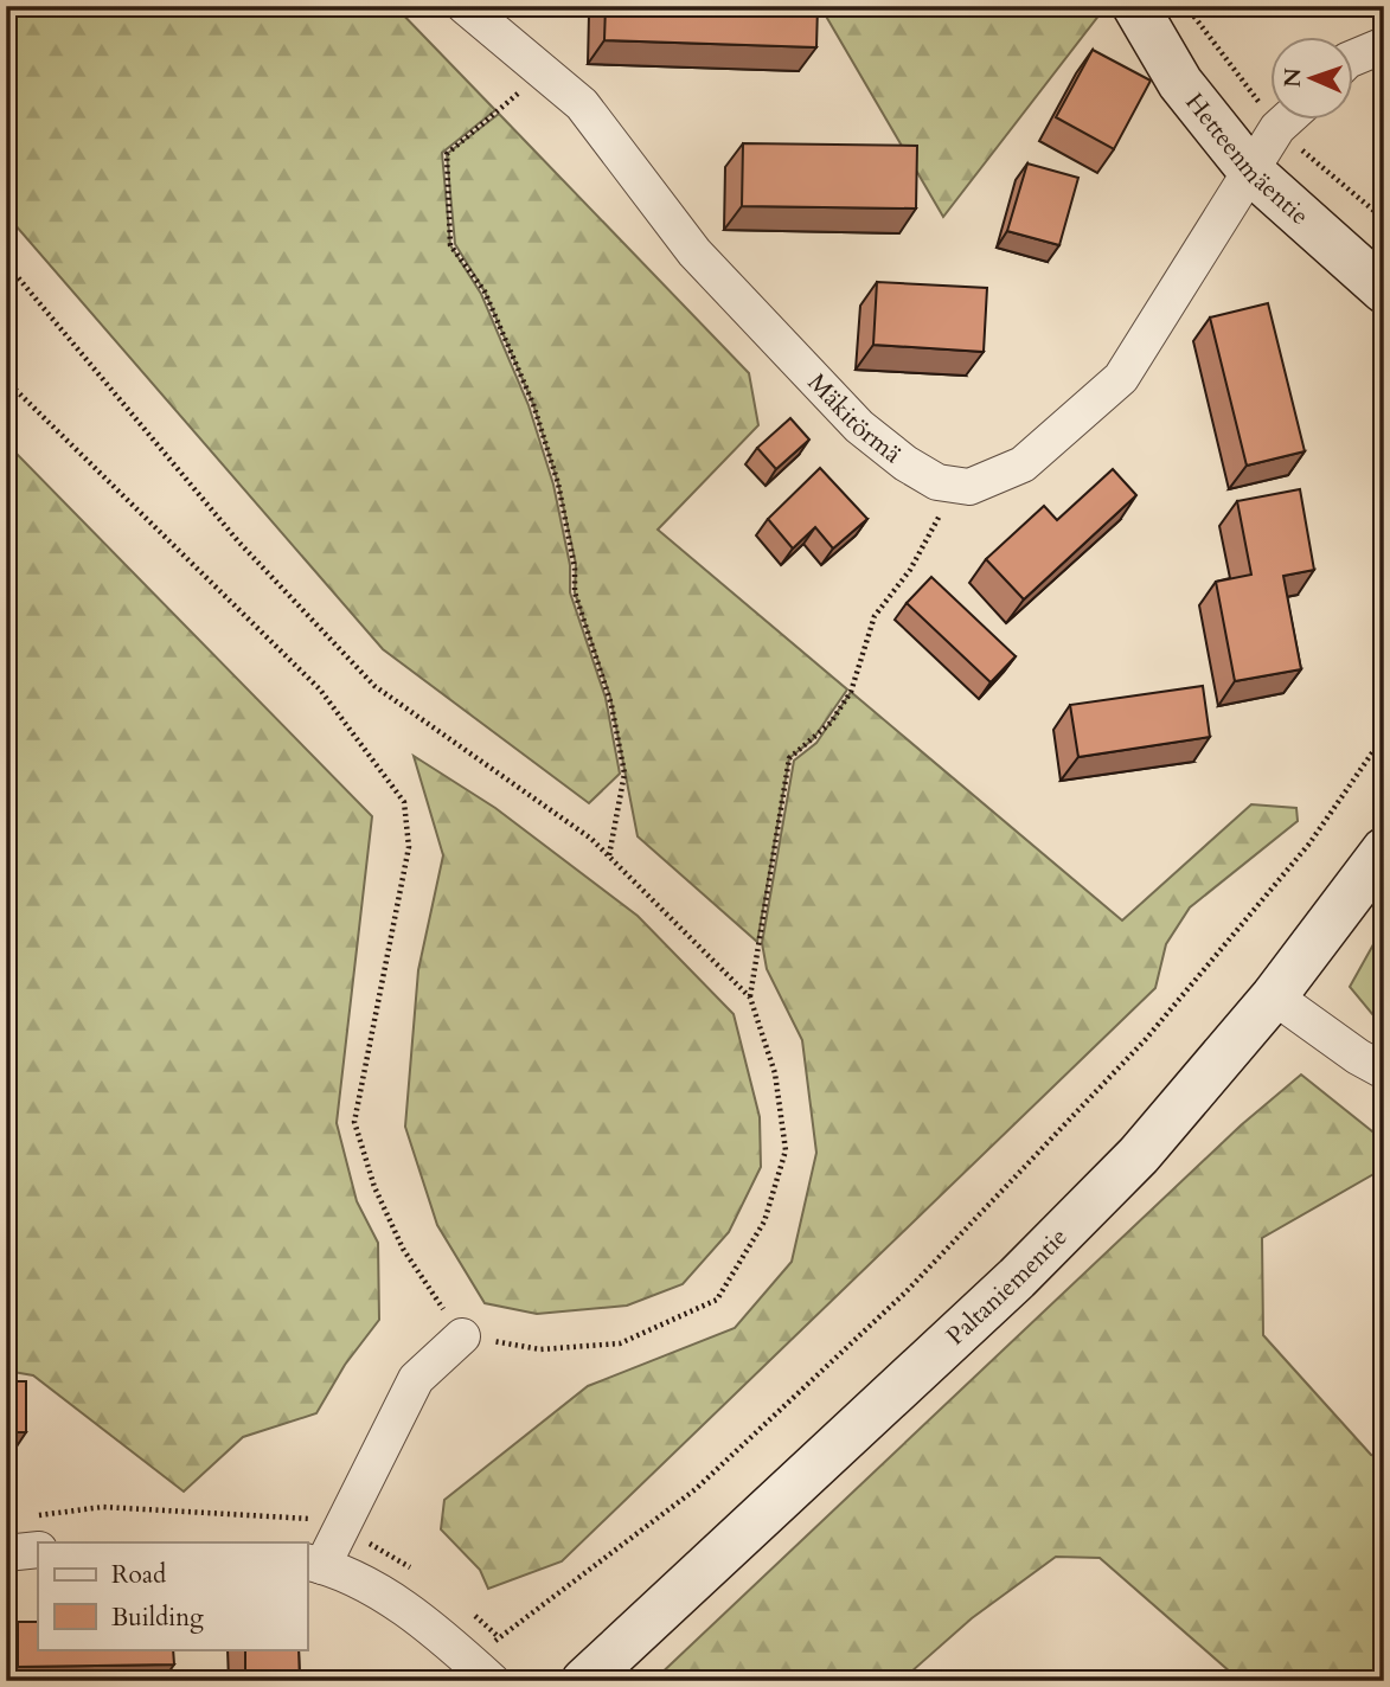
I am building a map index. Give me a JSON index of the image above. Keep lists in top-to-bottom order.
{
  "streets": {
    "street": ["Hetteenmäentie", "Mäkitörmä", "Paltaniementie"]
  },
  "crossings": [
    ["Hetteenmäentie", "Mäkitörmä"]
  ],
  "legend": ["Road", "Building"],
  "north": "left"
}
